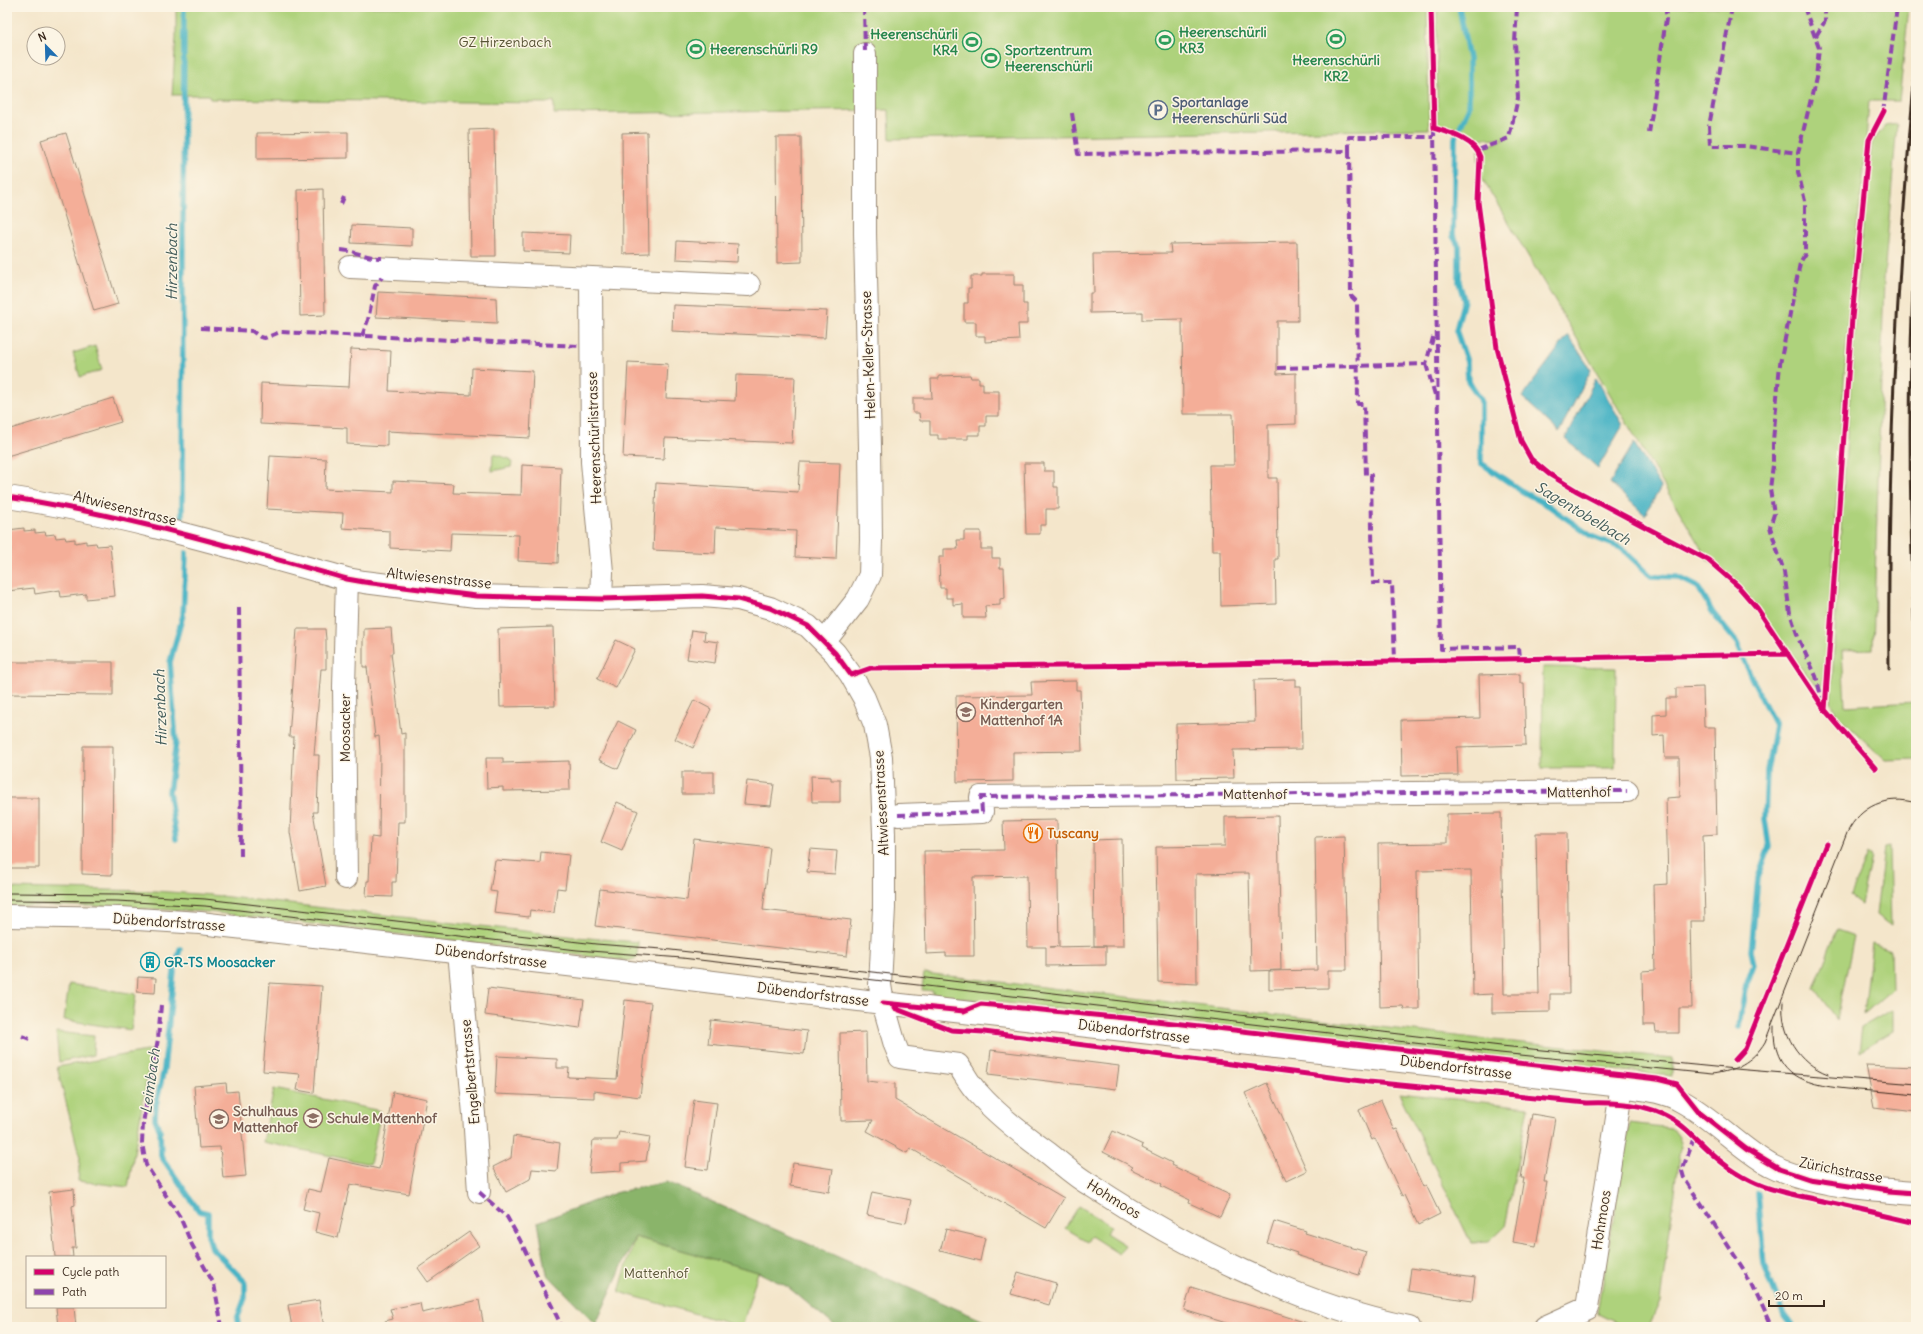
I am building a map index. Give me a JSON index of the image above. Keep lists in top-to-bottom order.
{
  "streets": {
    "street": [
      "Helen-Keller-Strasse",
      "Heerenschürlistrasse",
      "Altwiesenstrasse",
      "Moosacker",
      "Mattenhof",
      "Dübendorfstrasse",
      "Engelbertstrasse",
      "Zürichstrasse",
      "Hohmoos"
    ]
  },
  "crossings": [
    ["Helen-Keller-Strasse", "Altwiesenstrasse"],
    ["Heerenschürlistrasse", "Altwiesenstrasse"],
    ["Altwiesenstrasse", "Moosacker"],
    ["Altwiesenstrasse", "Dübendorfstrasse"],
    ["Altwiesenstrasse", "Hohmoos"],
    ["Dübendorfstrasse", "Engelbertstrasse"],
    ["Dübendorfstrasse", "Zürichstrasse"],
    ["Dübendorfstrasse", "Hohmoos"]
  ],
  "water": ["Hirzenbach", "Sagentobelbach", "Leimbach"],
  "parks": ["GZ Hirzenbach", "Mattenhof"],
  "places": {
    "sports": [
      "Heerenschürli KR2",
      "Heerenschürli KR3",
      "Heerenschürli KR4",
      "Heerenschürli R9",
      "Sportzentrum Heerenschürli"
    ],
    "parking": ["Sportanlage Heerenschürli Süd"],
    "school or university": ["Kindergarten Mattenhof 1A", "Schule Mattenhof", "Schulhaus Mattenhof"],
    "restaurant": ["Tuscany"],
    "building": ["GR-TS Moosacker"]
  },
  "legend": ["Cycle path", "Path"],
  "scale_bar": "20 m",
  "north": "top left"
}
